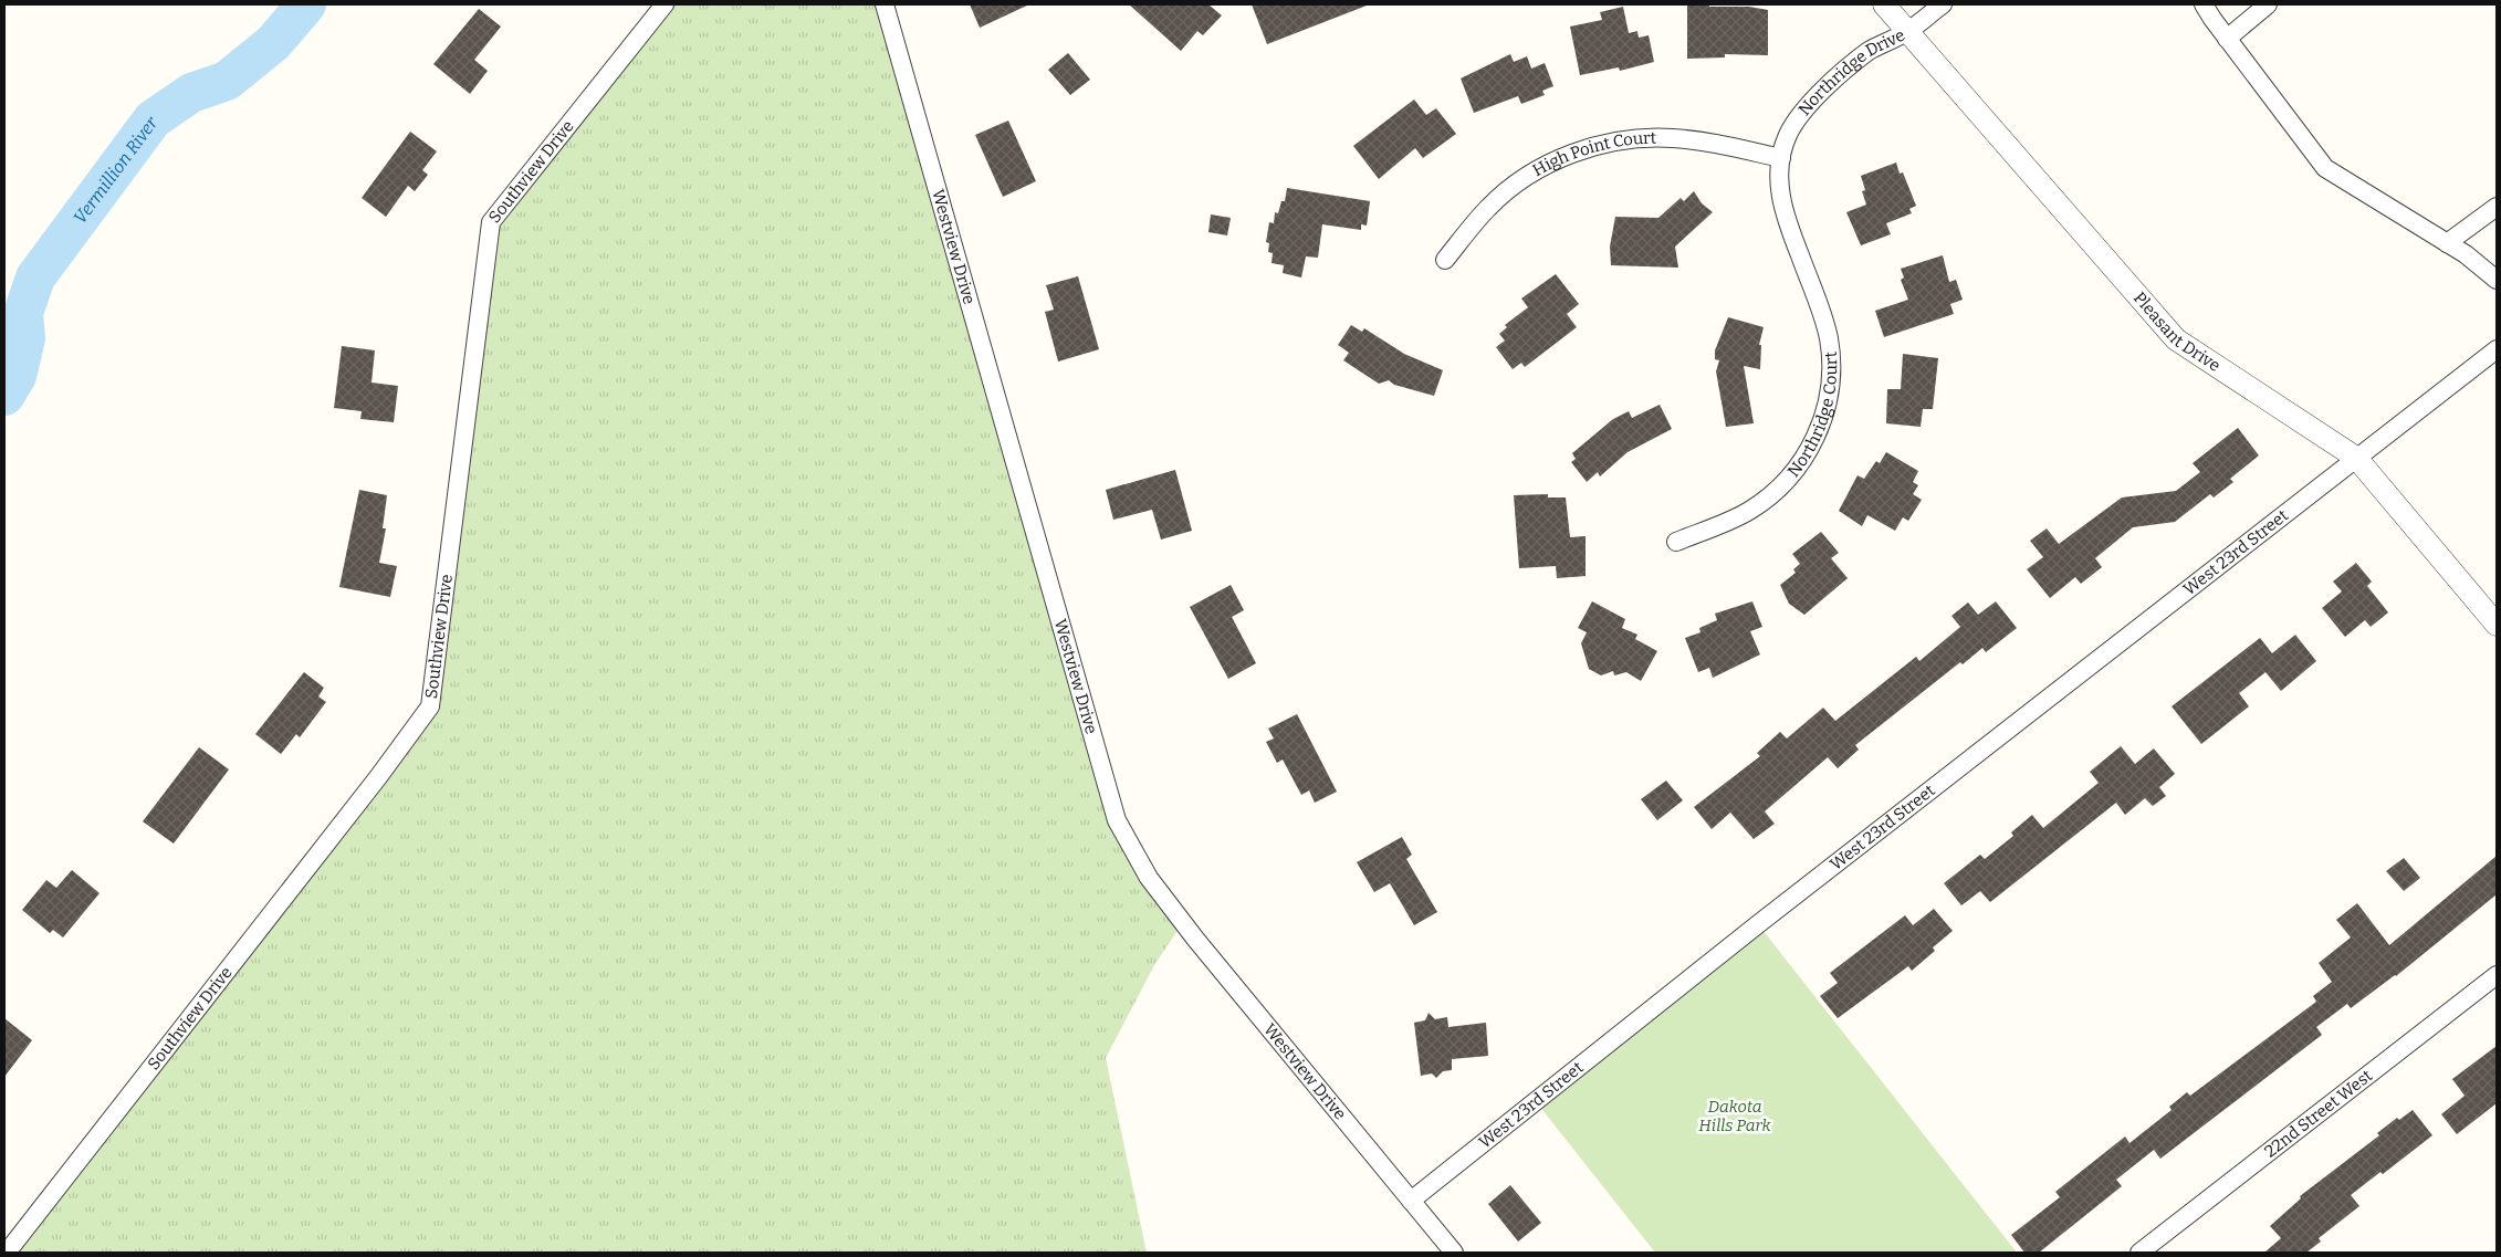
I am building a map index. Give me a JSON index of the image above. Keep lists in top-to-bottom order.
{
  "streets": {
    "street": [
      "Northridge Drive",
      "High Point Court",
      "Southview Drive",
      "Westview Drive",
      "Pleasant Drive",
      "Northridge Court",
      "West 23rd Street",
      "22nd Street West"
    ]
  },
  "crossings": [
    ["Northridge Drive", "High Point Court"],
    ["Northridge Drive", "Pleasant Drive"],
    ["Northridge Drive", "Northridge Court"],
    ["High Point Court", "Northridge Court"],
    ["Westview Drive", "West 23rd Street"],
    ["Pleasant Drive", "West 23rd Street"]
  ],
  "water": ["Vermillion River"],
  "parks": ["Dakota Hills Park"]
}
